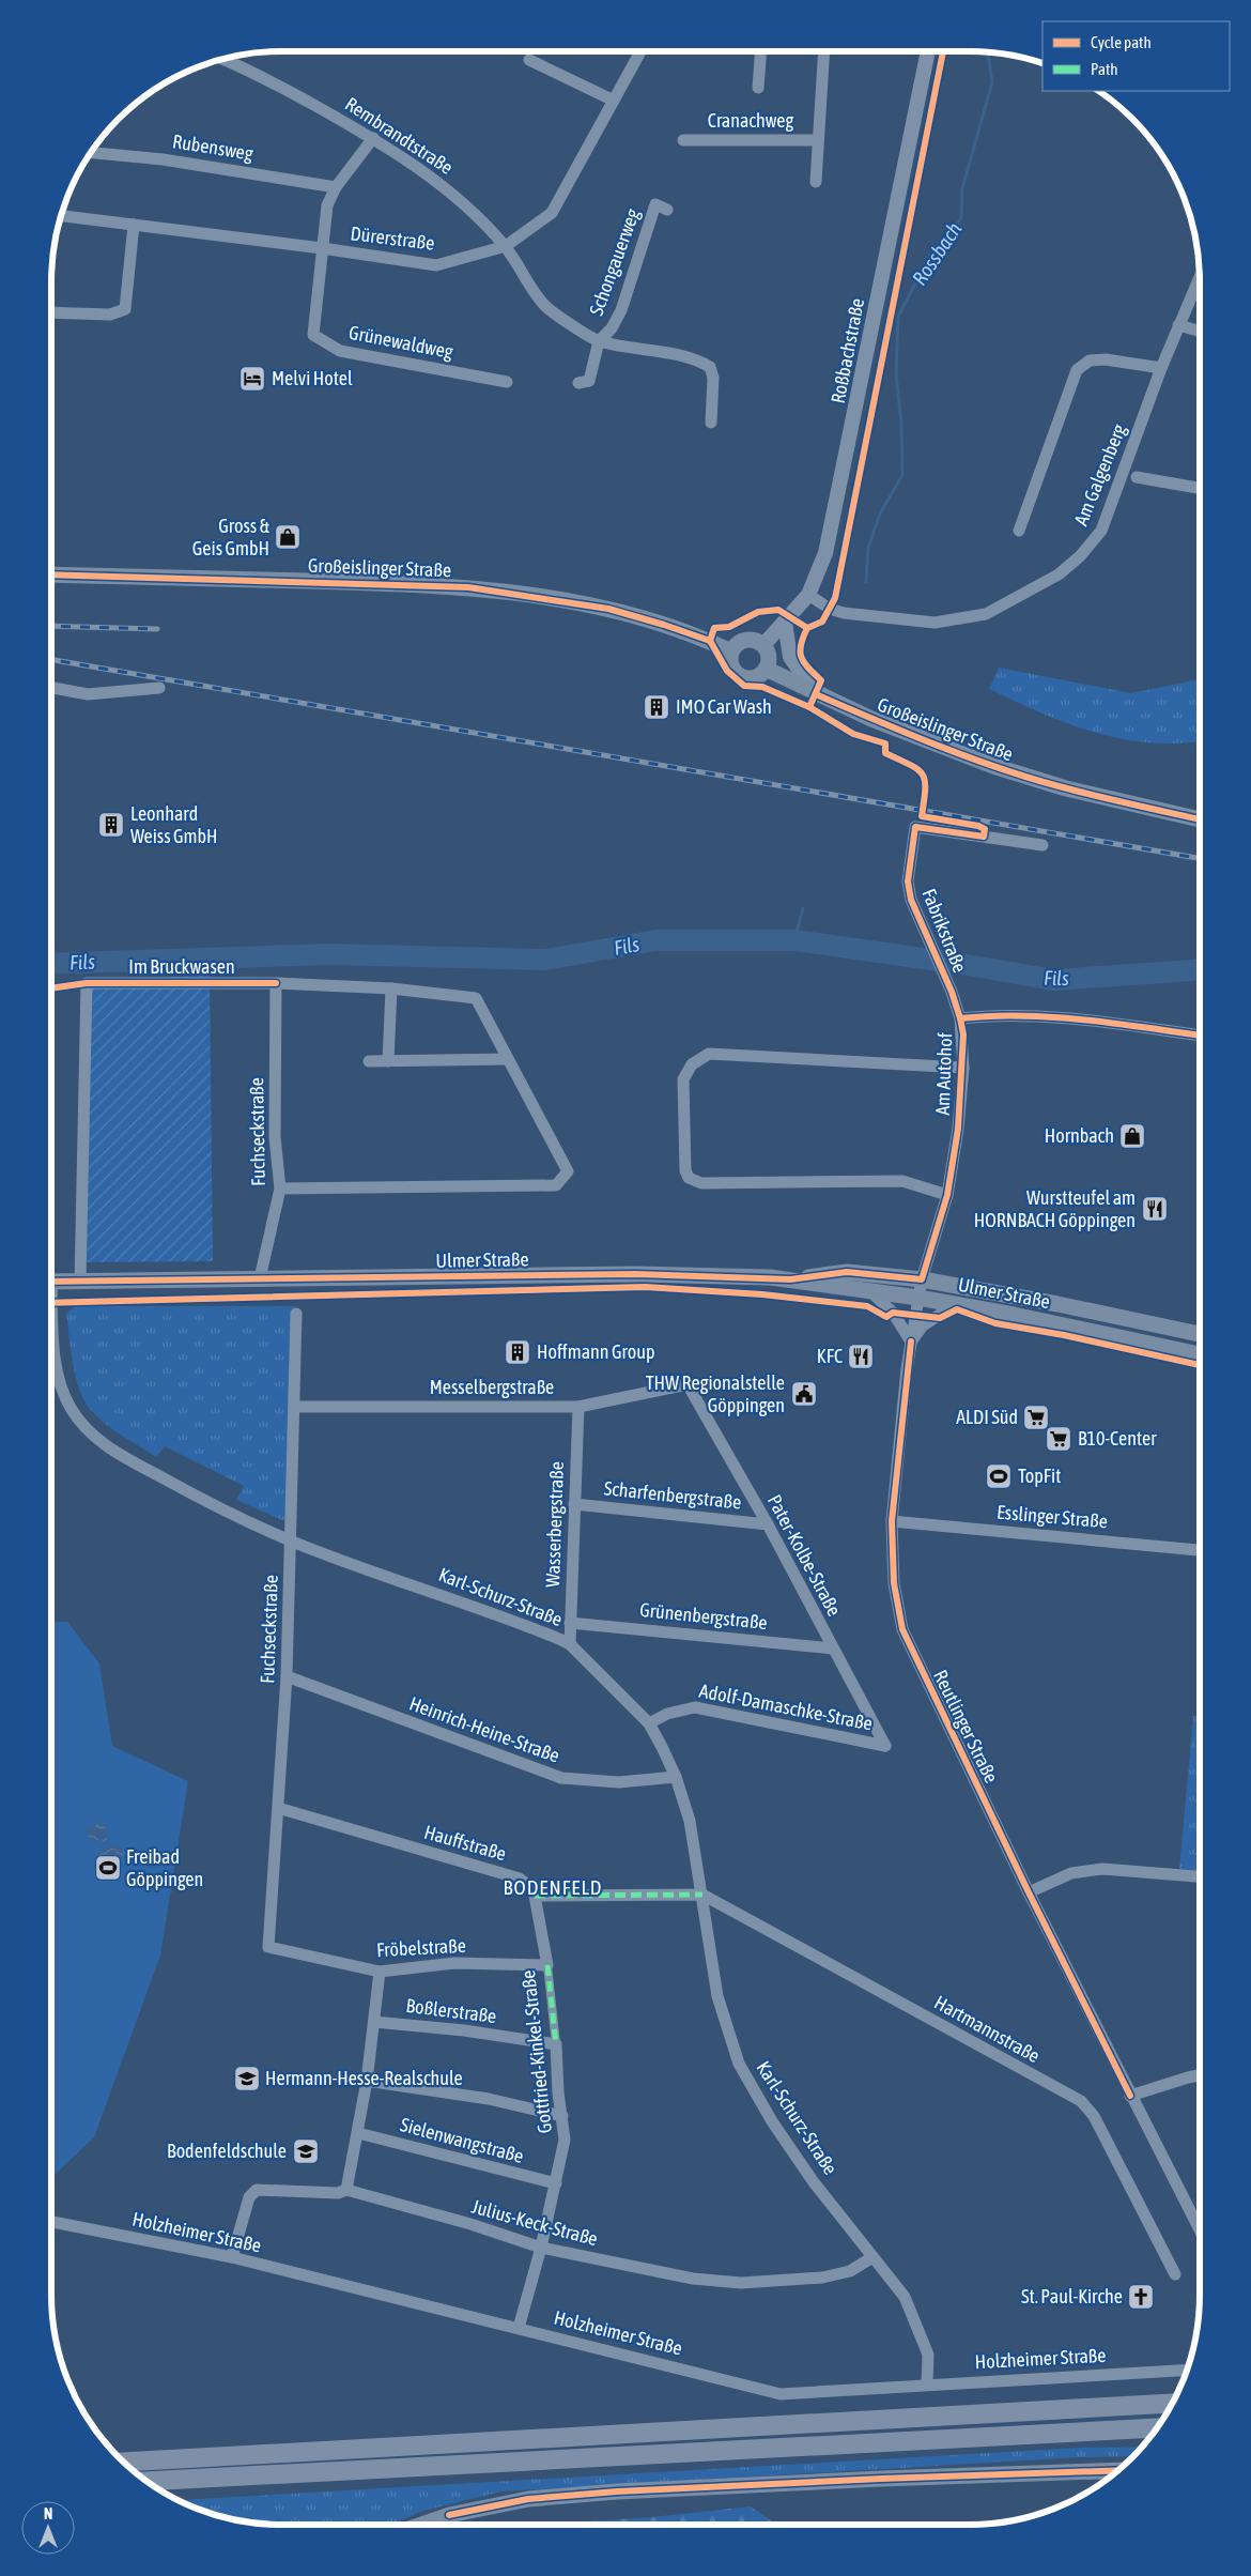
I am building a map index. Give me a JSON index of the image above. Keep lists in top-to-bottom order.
{
  "streets": {
    "main road": ["Großeislinger Straße", "Ulmer Straße"],
    "street": [
      "Cranachweg",
      "Rembrandtstraße",
      "Rubensweg",
      "Dürerstraße",
      "Schongauerweg",
      "Grünewaldweg",
      "Roßbachstraße",
      "Am Galgenberg",
      "Fabrikstraße",
      "Im Bruckwasen",
      "Am Autohof",
      "Fuchseckstraße",
      "Messelbergstraße",
      "Scharfenbergstraße",
      "Esslinger Straße",
      "Wasserbergstraße",
      "Pater-Kolbe-Straße",
      "Karl-Schurz-Straße",
      "Grünenbergstraße",
      "Adolf-Damaschke-Straße",
      "Reutlinger Straße",
      "Heinrich-Heine-Straße",
      "Hauffstraße",
      "Fröbelstraße",
      "Boßlerstraße",
      "Hartmannstraße",
      "Gottfried-Kinkel-Straße",
      "Sielenwangstraße",
      "Julius-Keck-Straße",
      "Holzheimer Straße"
    ]
  },
  "crossings": [
    ["Rembrandtstraße", "Dürerstraße"],
    ["Rembrandtstraße", "Schongauerweg"],
    ["Dürerstraße", "Grünewaldweg"],
    ["Roßbachstraße", "Am Galgenberg"],
    ["Roßbachstraße", "Großeislinger Straße"],
    ["Fabrikstraße", "Am Autohof"],
    ["Im Bruckwasen", "Fuchseckstraße"],
    ["Im Bruckwasen", "Ulmer Straße"],
    ["Am Autohof", "Ulmer Straße"],
    ["Am Autohof", "Reutlinger Straße"],
    ["Fuchseckstraße", "Ulmer Straße"],
    ["Fuchseckstraße", "Messelbergstraße"],
    ["Fuchseckstraße", "Karl-Schurz-Straße"],
    ["Fuchseckstraße", "Heinrich-Heine-Straße"],
    ["Fuchseckstraße", "Hauffstraße"],
    ["Fuchseckstraße", "Fröbelstraße"],
    ["Ulmer Straße", "Reutlinger Straße"],
    ["Messelbergstraße", "Wasserbergstraße"],
    ["Messelbergstraße", "Pater-Kolbe-Straße"],
    ["Scharfenbergstraße", "Wasserbergstraße"],
    ["Scharfenbergstraße", "Pater-Kolbe-Straße"],
    ["Esslinger Straße", "Reutlinger Straße"],
    ["Wasserbergstraße", "Karl-Schurz-Straße"],
    ["Wasserbergstraße", "Grünenbergstraße"],
    ["Pater-Kolbe-Straße", "Grünenbergstraße"],
    ["Pater-Kolbe-Straße", "Adolf-Damaschke-Straße"],
    ["Karl-Schurz-Straße", "Adolf-Damaschke-Straße"],
    ["Karl-Schurz-Straße", "Heinrich-Heine-Straße"],
    ["Karl-Schurz-Straße", "Hartmannstraße"],
    ["Karl-Schurz-Straße", "Julius-Keck-Straße"],
    ["Karl-Schurz-Straße", "Holzheimer Straße"],
    ["Hauffstraße", "Gottfried-Kinkel-Straße"],
    ["Fröbelstraße", "Gottfried-Kinkel-Straße"],
    ["Boßlerstraße", "Gottfried-Kinkel-Straße"],
    ["Gottfried-Kinkel-Straße", "Sielenwangstraße"],
    ["Gottfried-Kinkel-Straße", "Julius-Keck-Straße"],
    ["Gottfried-Kinkel-Straße", "Holzheimer Straße"],
    ["Julius-Keck-Straße", "Holzheimer Straße"]
  ],
  "districts": ["BODENFELD"],
  "water": ["Rossbach", "Fils"],
  "places": {
    "hotel": ["Melvi Hotel"],
    "shop": ["Gross & Geis GmbH", "Hornbach"],
    "building": ["IMO Car Wash", "Leonhard Weiss GmbH", "Hoffmann Group"],
    "restaurant": ["Wurstteufel am HORNBACH Göppingen", "KFC"],
    "public building": ["THW Regionalstelle Göppingen"],
    "supermarket": ["ALDI Süd", "B10-Center"],
    "sports": ["TopFit", "Freibad Göppingen"],
    "school or university": ["Hermann-Hesse-Realschule", "Bodenfeldschule"],
    "church": ["St. Paul-Kirche"]
  },
  "legend": ["Cycle path", "Path"],
  "north": "top"
}
